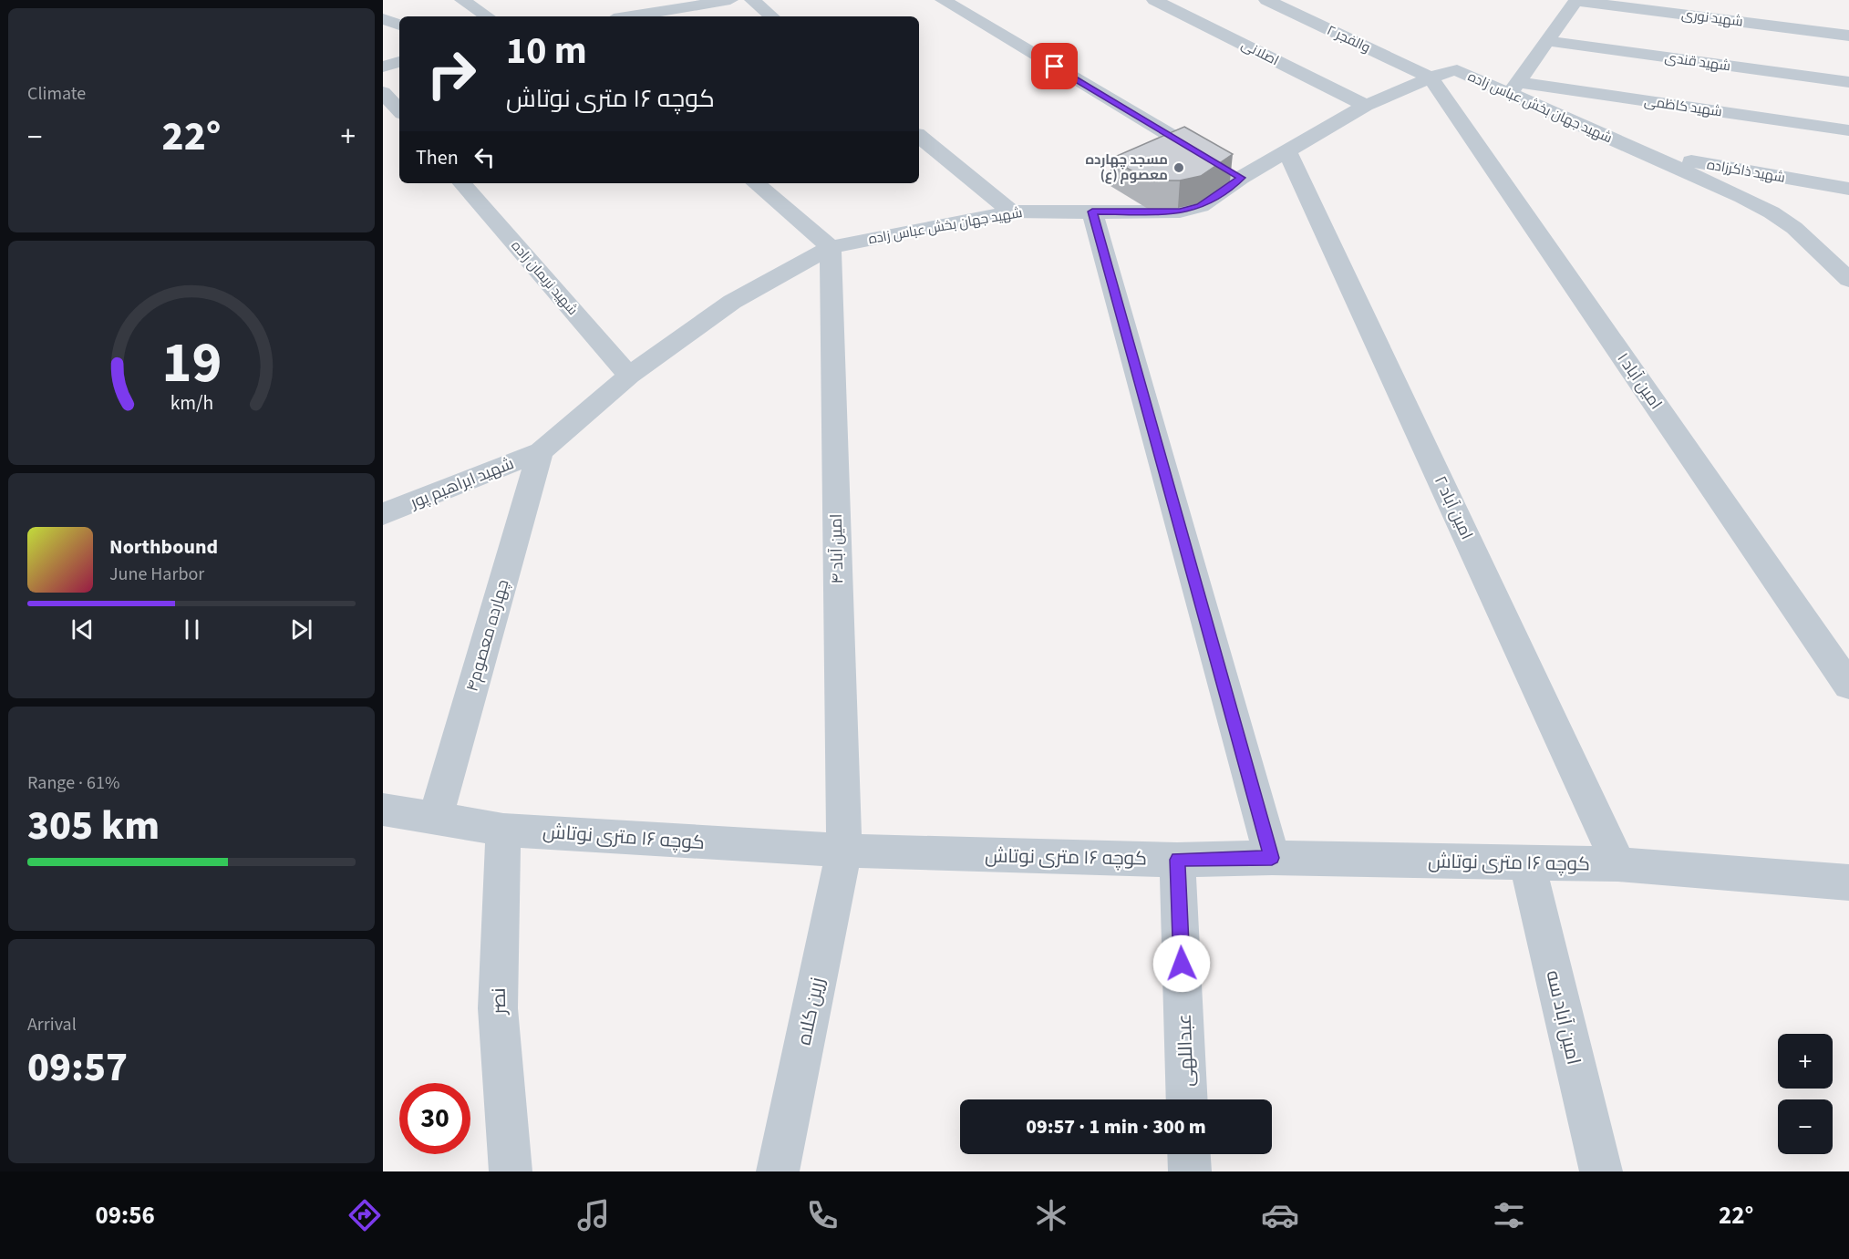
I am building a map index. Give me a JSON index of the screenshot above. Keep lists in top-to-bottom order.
{
  "streets": {
    "street": [
      "شهید نوری",
      "والفجر ۲",
      "اصلانی",
      "شهید قندی",
      "شهید کاظمی",
      "شهید جهان بخش عباس زاده",
      "شهید ذاکرزاده",
      "شهید نریمان زاده",
      "۱ امین آباد",
      "شهید ابراهیم پور",
      "۲ امین آباد",
      "۴ امین آباد",
      "چهارده معصوم۴",
      "کوچه ۱۶ متری نوتاش",
      "نصر",
      "زرین کلاه",
      "امین آباد سه",
      "عبداللهی"
    ]
  },
  "crossings": [
    ["والفجر ۲", "شهید جهان بخش عباس زاده"],
    ["والفجر ۲", "۱ امین آباد"],
    ["اصلانی", "شهید جهان بخش عباس زاده"],
    ["شهید کاظمی", "شهید جهان بخش عباس زاده"],
    ["شهید جهان بخش عباس زاده", "شهید ذاکرزاده"],
    ["شهید جهان بخش عباس زاده", "شهید نریمان زاده"],
    ["شهید جهان بخش عباس زاده", "۱ امین آباد"],
    ["شهید جهان بخش عباس زاده", "شهید ابراهیم پور"],
    ["شهید جهان بخش عباس زاده", "۲ امین آباد"],
    ["شهید جهان بخش عباس زاده", "۴ امین آباد"],
    ["شهید جهان بخش عباس زاده", "چهارده معصوم۴"],
    ["شهید ابراهیم پور", "چهارده معصوم۴"],
    ["۲ امین آباد", "کوچه ۱۶ متری نوتاش"],
    ["۴ امین آباد", "کوچه ۱۶ متری نوتاش"],
    ["۴ امین آباد", "زرین کلاه"],
    ["چهارده معصوم۴", "کوچه ۱۶ متری نوتاش"],
    ["کوچه ۱۶ متری نوتاش", "نصر"],
    ["کوچه ۱۶ متری نوتاش", "زرین کلاه"],
    ["کوچه ۱۶ متری نوتاش", "امین آباد سه"],
    ["کوچه ۱۶ متری نوتاش", "عبداللهی"]
  ],
  "places": ["مسجد چهارده معصوم (ع)"],
  "page": {
    "tile": [
      "Climate",
      ["Range · 61%", "305 km"],
      ["Arrival", "09:57"]
    ],
    "turn": ["10 m", "کوچه ۱۶ متری نوتاش"],
    "heat": ["−", "22°", "+"],
    "then": "Then",
    "song": ["Northbound", "June Harbor"],
    "map_buttons": ["+", "−"],
    "limit": "30",
    "trip": "09:57 · 1 min · 300 m",
    "tabs": ["09:56", "22°"],
    "gauge": ["19", "km/h"]
  }
}
